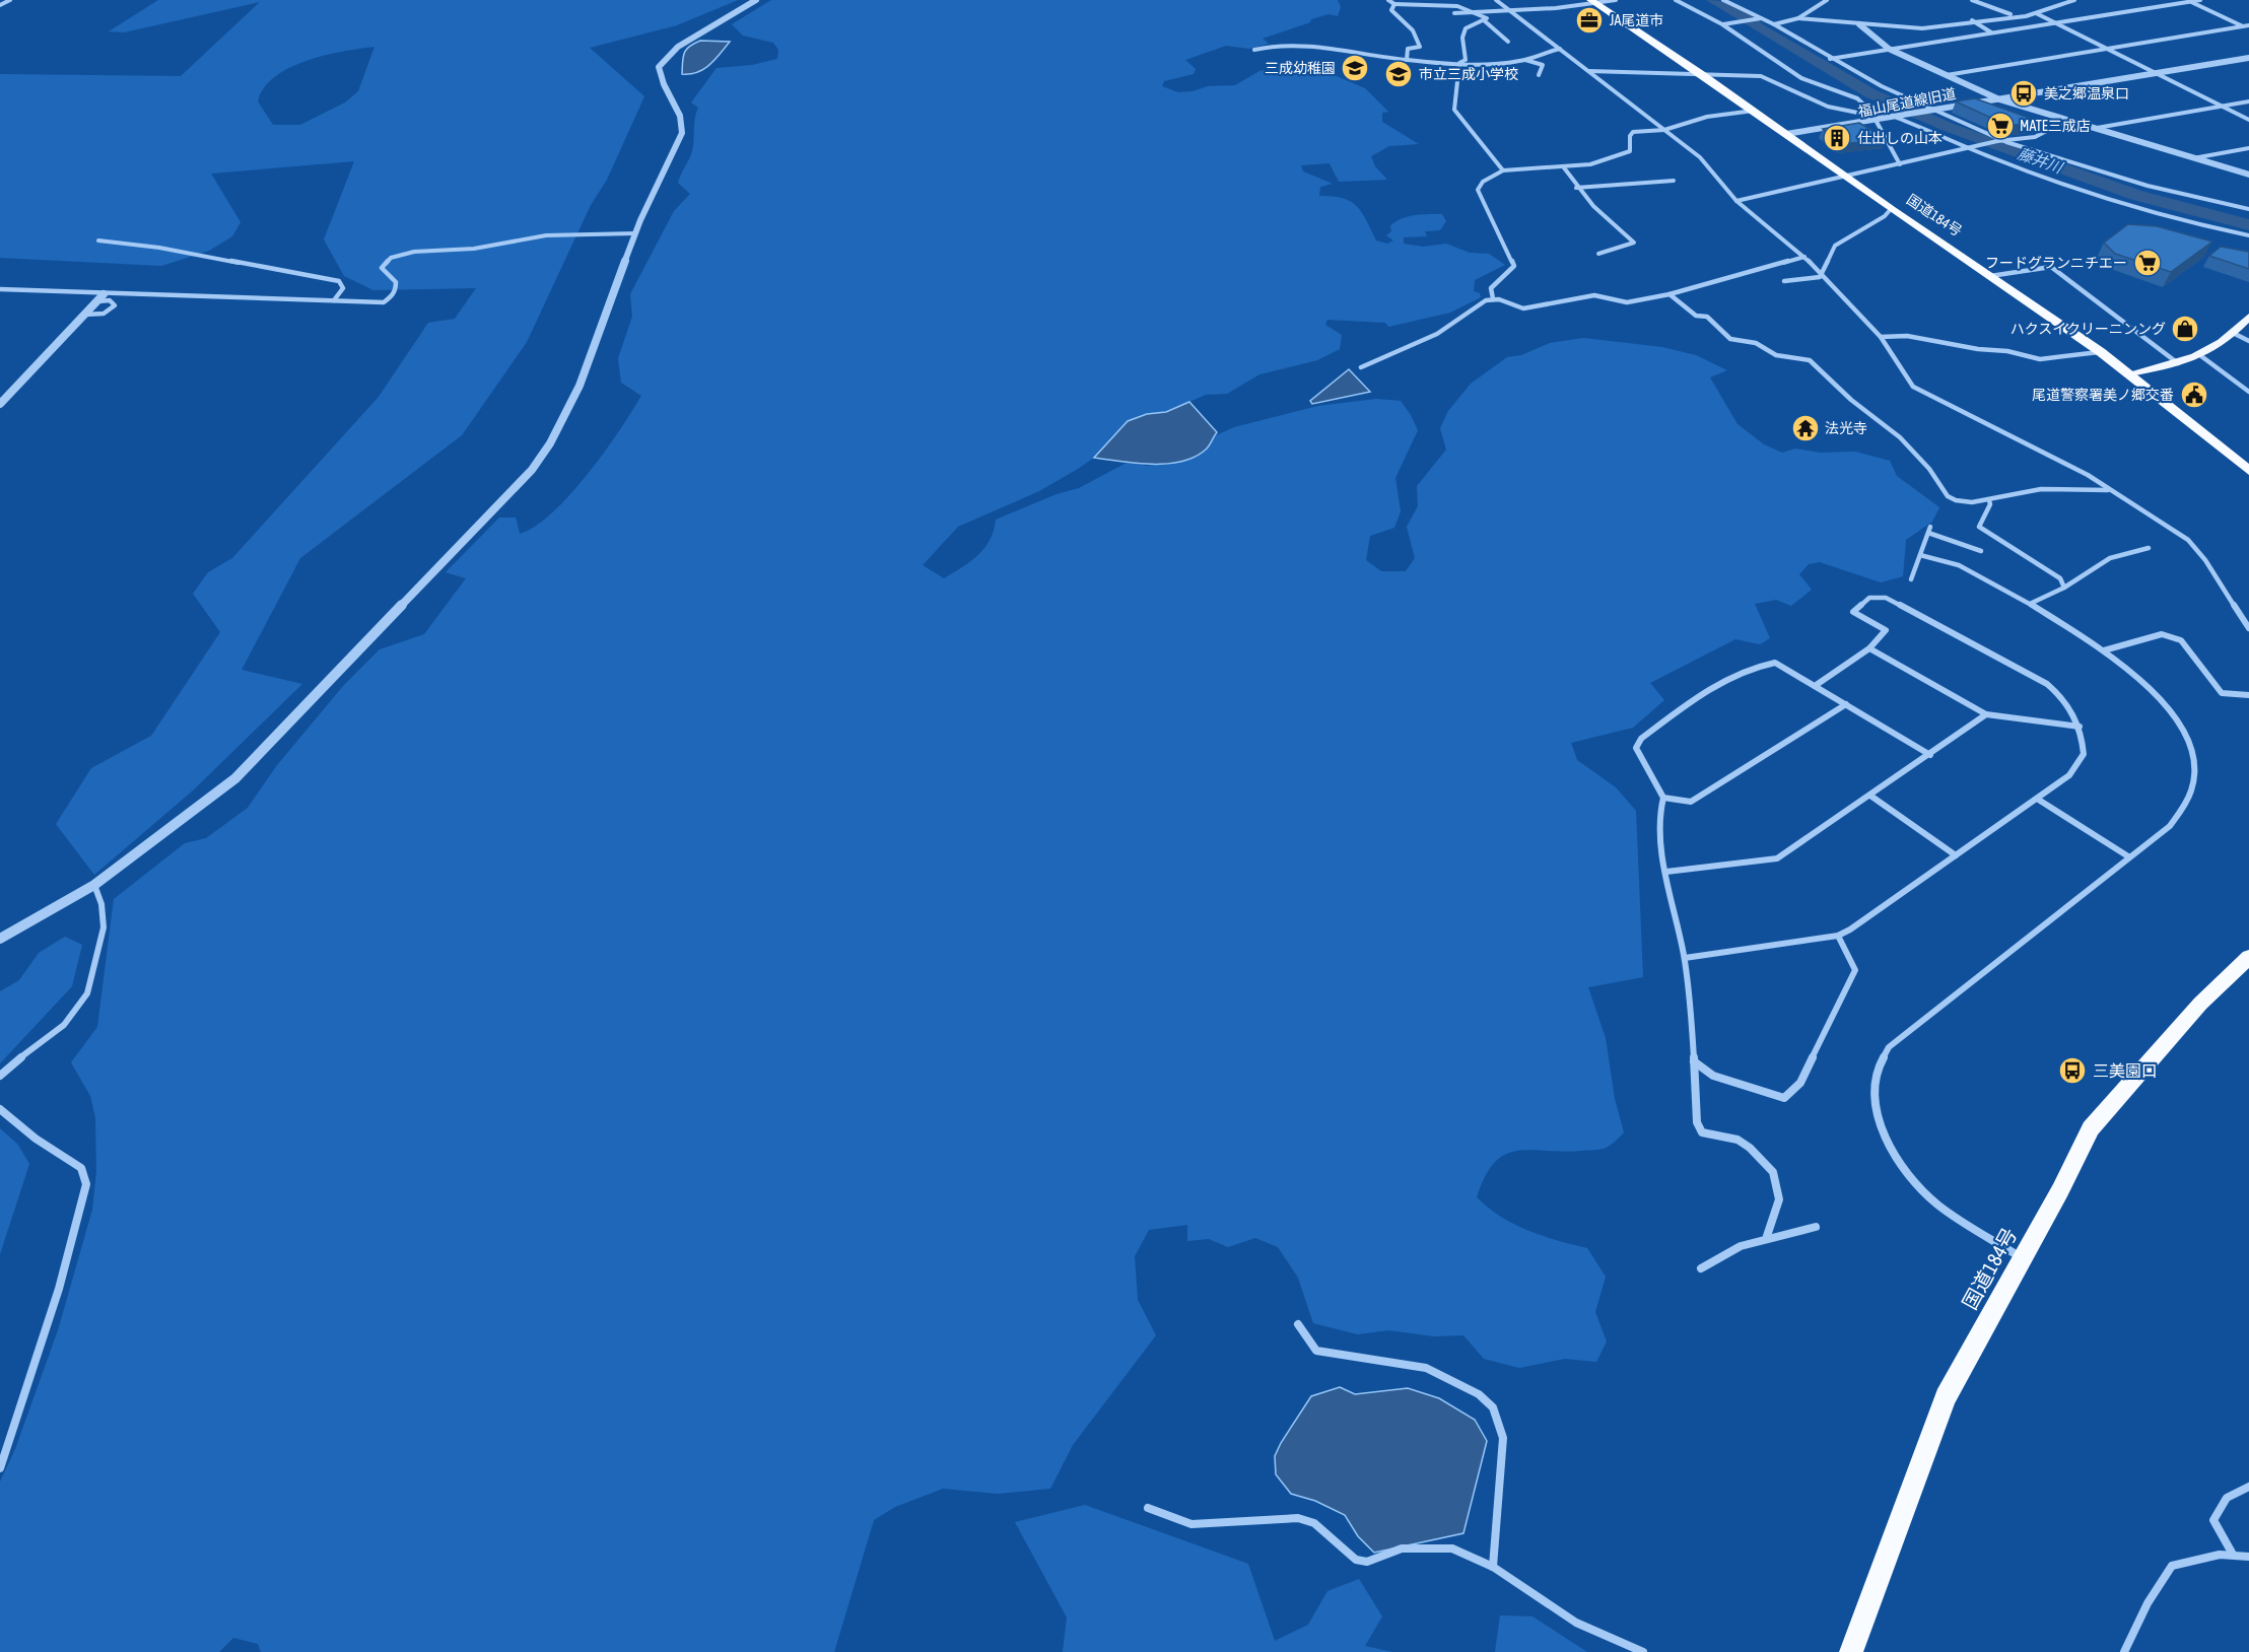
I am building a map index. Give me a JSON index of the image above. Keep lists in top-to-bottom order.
{
  "streets": {
    "highway": ["国道184号"],
    "street": ["福山尾道線旧道"]
  },
  "crossings": [
    ["福山尾道線旧道", "国道184号"]
  ],
  "water": ["藤井川"],
  "places": {
    "office": ["JA尾道市"],
    "school or university": ["三成幼稚園", "市立三成小学校"],
    "bus stop": ["美之郷温泉口", "三美園口"],
    "supermarket": ["MATE三成店", "フードグランニチエー"],
    "building": ["仕出しの山本"],
    "shop": ["ハクスイクリーニンング"],
    "public building": ["尾道警察署美ノ郷交番"],
    "temple": ["法光寺"]
  }
}
